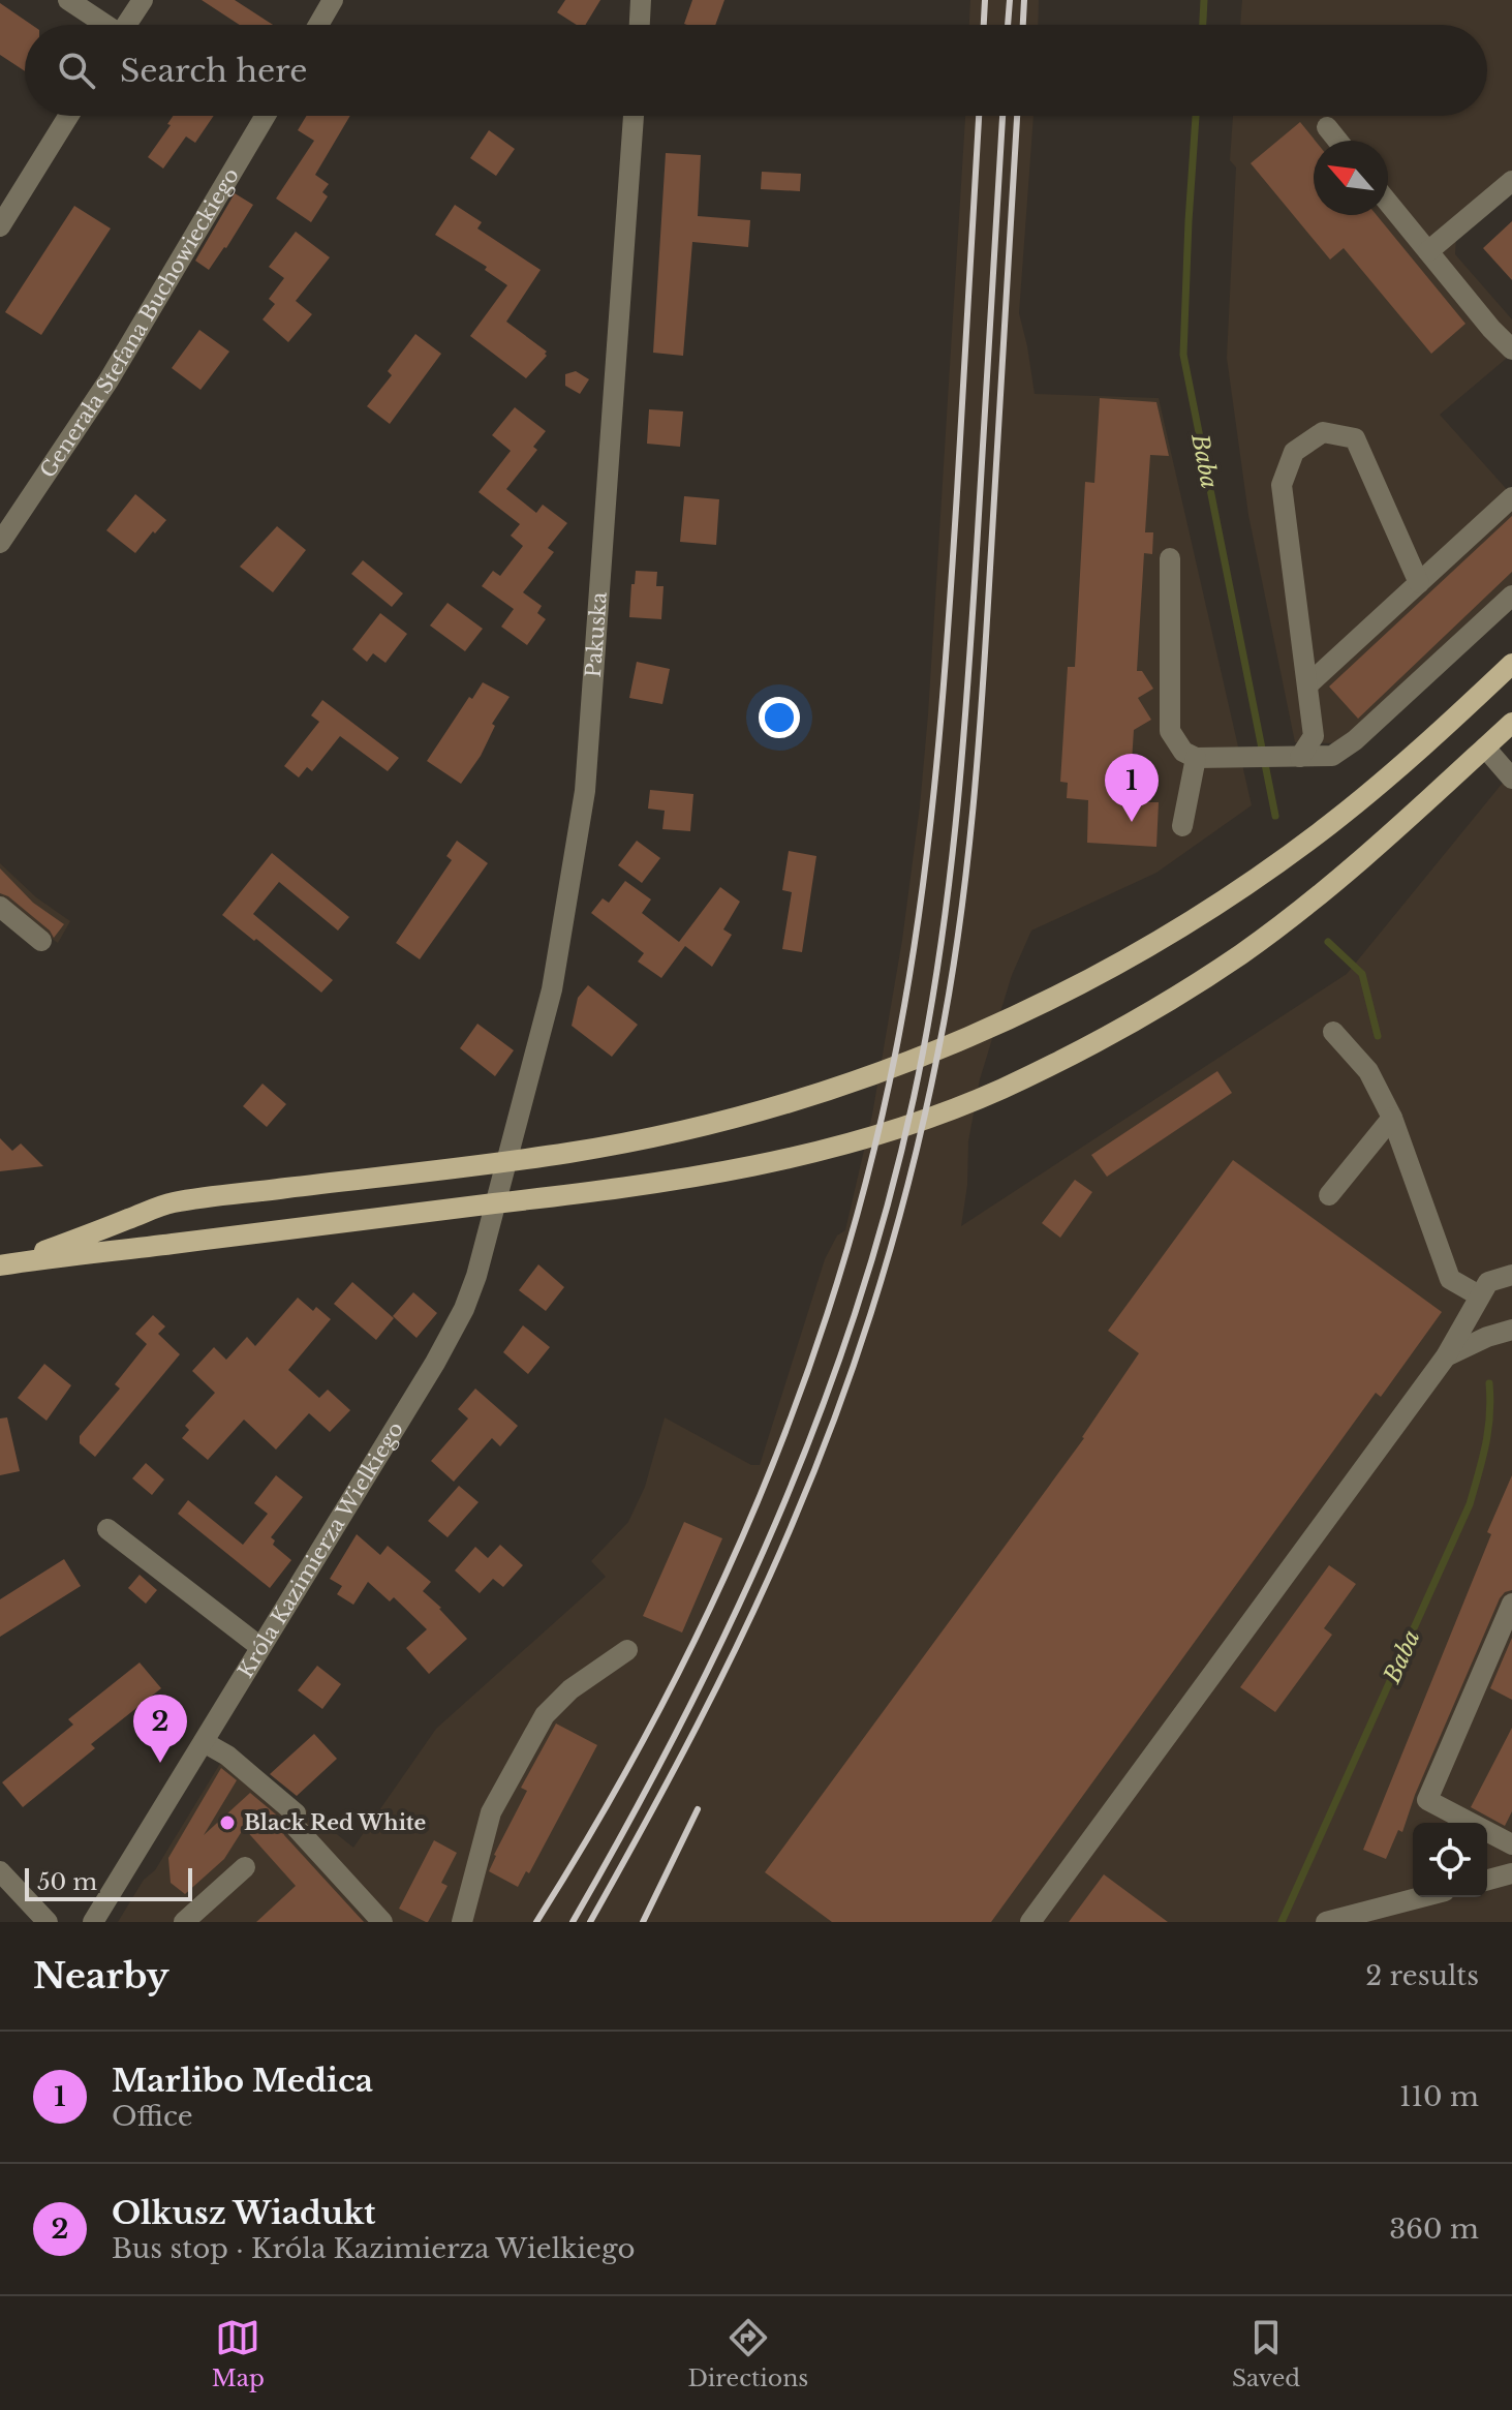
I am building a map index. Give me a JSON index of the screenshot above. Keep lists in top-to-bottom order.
{
  "streets": {
    "street": ["Generała Stefana Buchowieckiego", "Pakuska", "Króla Kazimierza Wielkiego"]
  },
  "crossings": [
    ["Pakuska", "Króla Kazimierza Wielkiego"]
  ],
  "water": ["Baba"],
  "places": ["Black Red White"],
  "scale_bar": "50 m",
  "north": "top left",
  "page": {
    "search": "Search here",
    "pins": ["1", "2"],
    "scale": "50 m",
    "heading": ["Nearby", "2 results"],
    "list": [
      {
        "mark": "1",
        "name": "Marlibo Medica",
        "note": "Office",
        "value": "110 m"
      },
      {
        "mark": "2",
        "name": "Olkusz Wiadukt",
        "note": "Bus stop · Króla Kazimierza Wielkiego",
        "value": "360 m"
      }
    ],
    "nav": ["Map", "Directions", "Saved"]
  }
}
